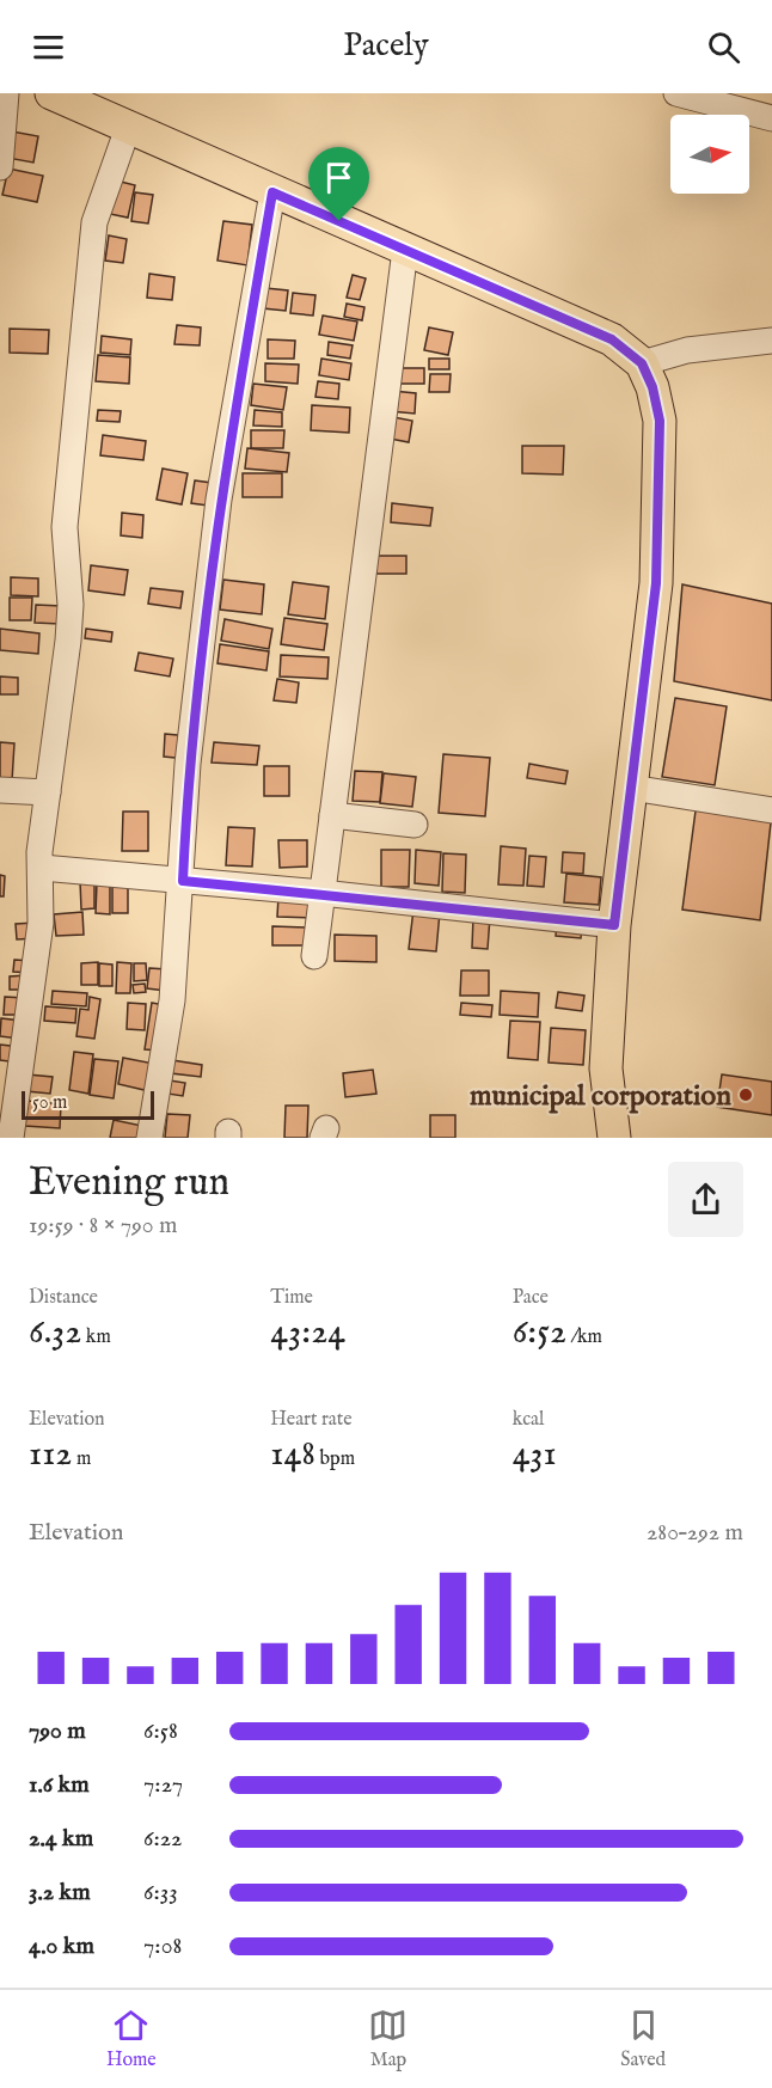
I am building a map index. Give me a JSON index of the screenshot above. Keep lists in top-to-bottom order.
{
  "places": ["municipal corporation"],
  "scale_bar": "50 m",
  "north": "right",
  "page": {
    "header": "Pacely",
    "scale": "50 m",
    "heading": ["Evening run", "19:59 · 8 × 790 m"],
    "stats": [
      ["Distance", "6.32 km"],
      ["Time", "43:24"],
      ["Pace", "6:52 /km"],
      ["Elevation", "112 m"],
      ["Heart rate", "148 bpm"],
      ["kcal", "431"]
    ],
    "chart": ["Elevation", "280–292 m"],
    "list": [
      {
        "name": "790 m",
        "note": "6:58"
      },
      {
        "name": "1.6 km",
        "note": "7:27"
      },
      {
        "name": "2.4 km",
        "note": "6:22"
      },
      {
        "name": "3.2 km",
        "note": "6:33"
      },
      {
        "name": "4.0 km",
        "note": "7:08"
      }
    ],
    "tabs": ["Home", "Map", "Saved"]
  }
}
